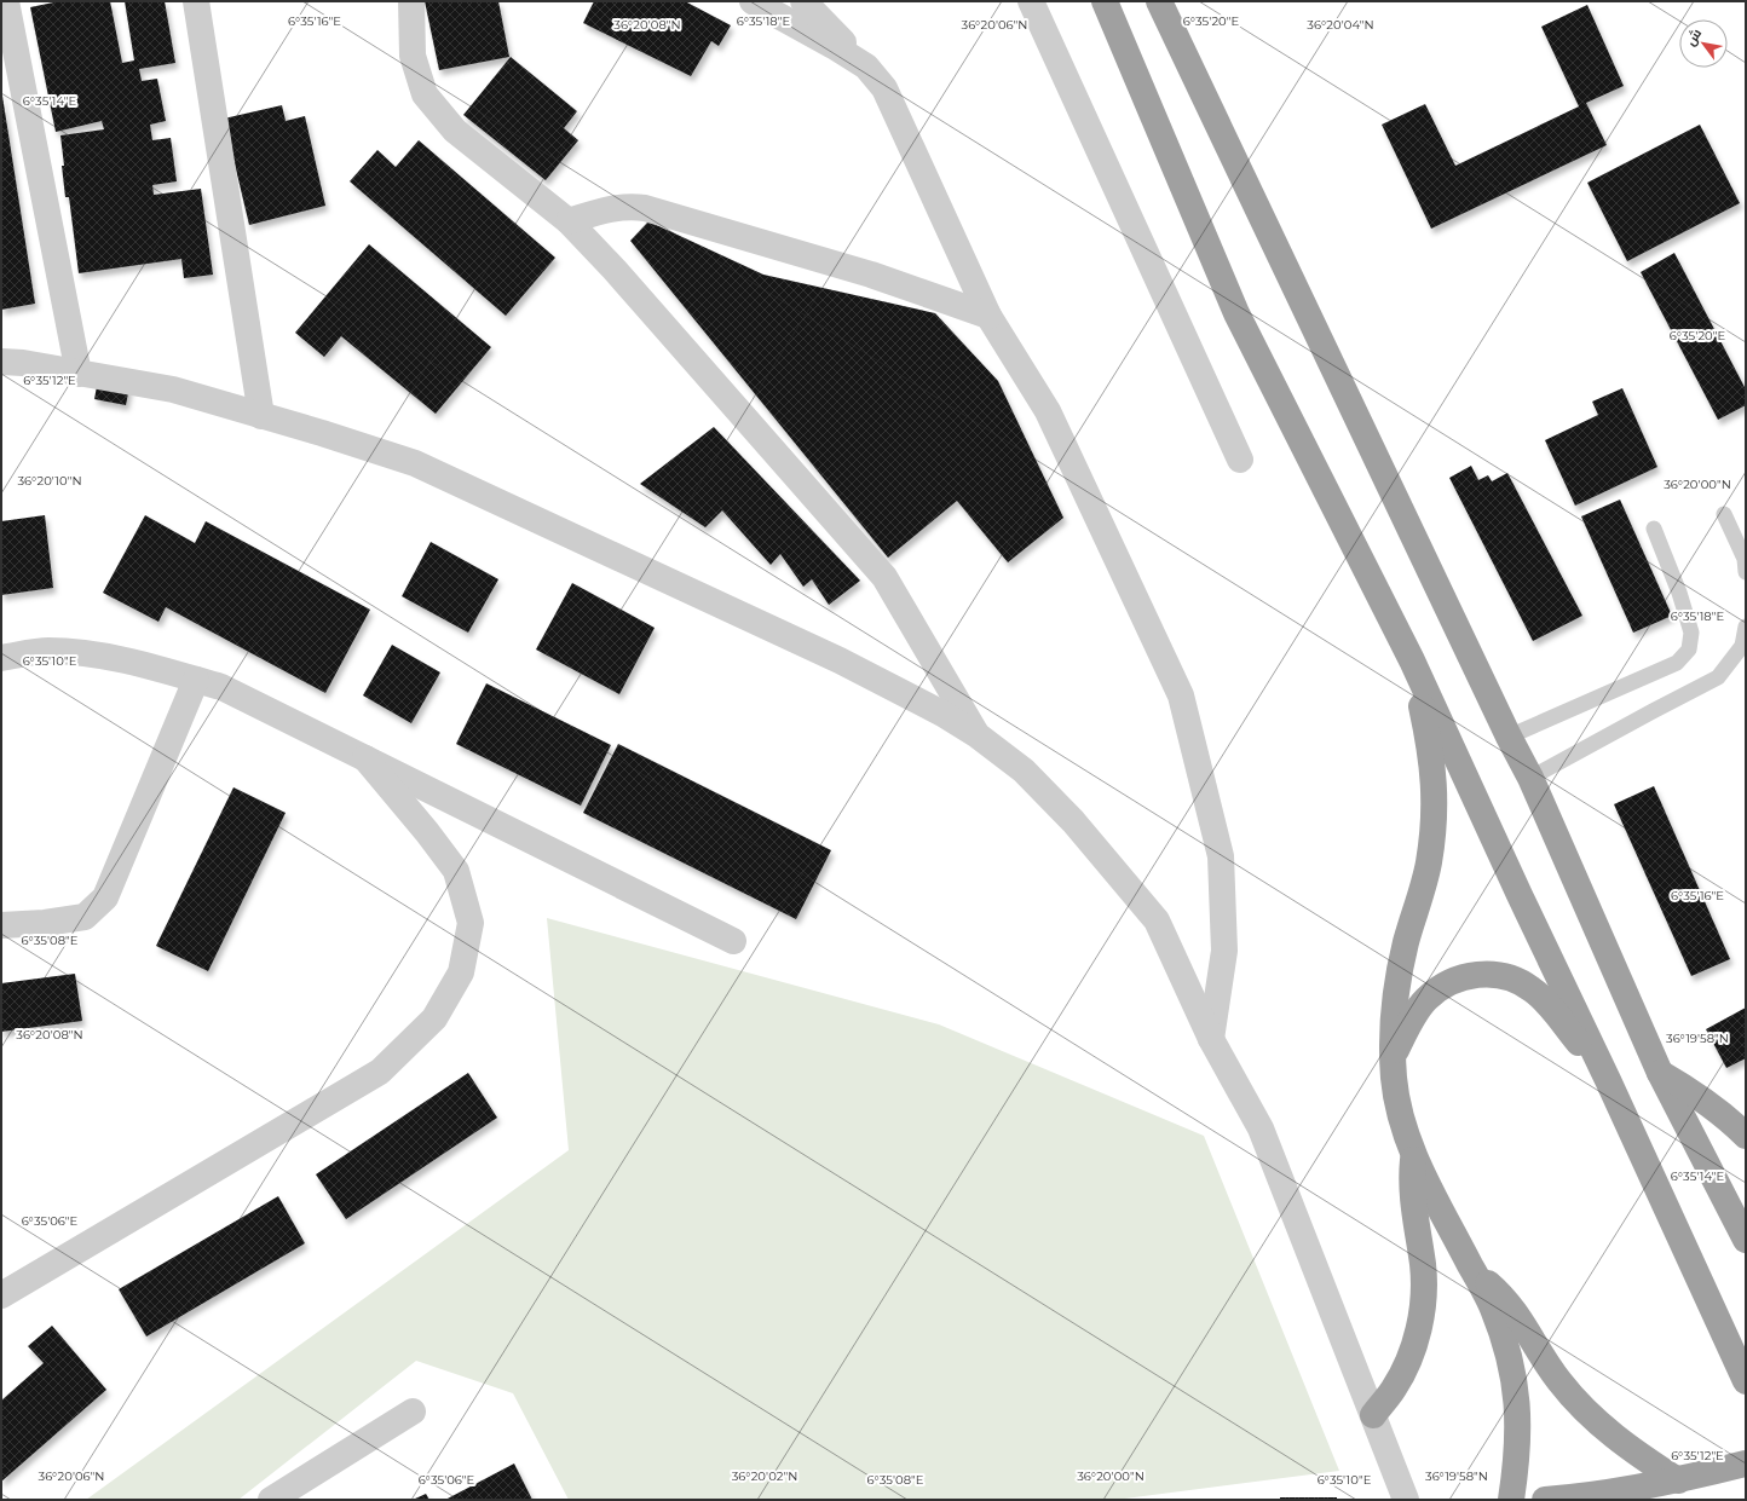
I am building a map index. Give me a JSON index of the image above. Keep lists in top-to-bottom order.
{
  "north": "top left",
  "coordinates": [
    "6°35'16\"E",
    "6°35'18\"E",
    "6°35'20\"E",
    "36°20'08\"N",
    "36°20'06\"N",
    "36°20'04\"N",
    "6°35'14\"E",
    "6°35'12\"E",
    "36°20'10\"N",
    "36°20'00\"N",
    "6°35'10\"E",
    "6°35'08\"E",
    "36°19'58\"N",
    "6°35'06\"E",
    "36°20'02\"N"
  ]
}
